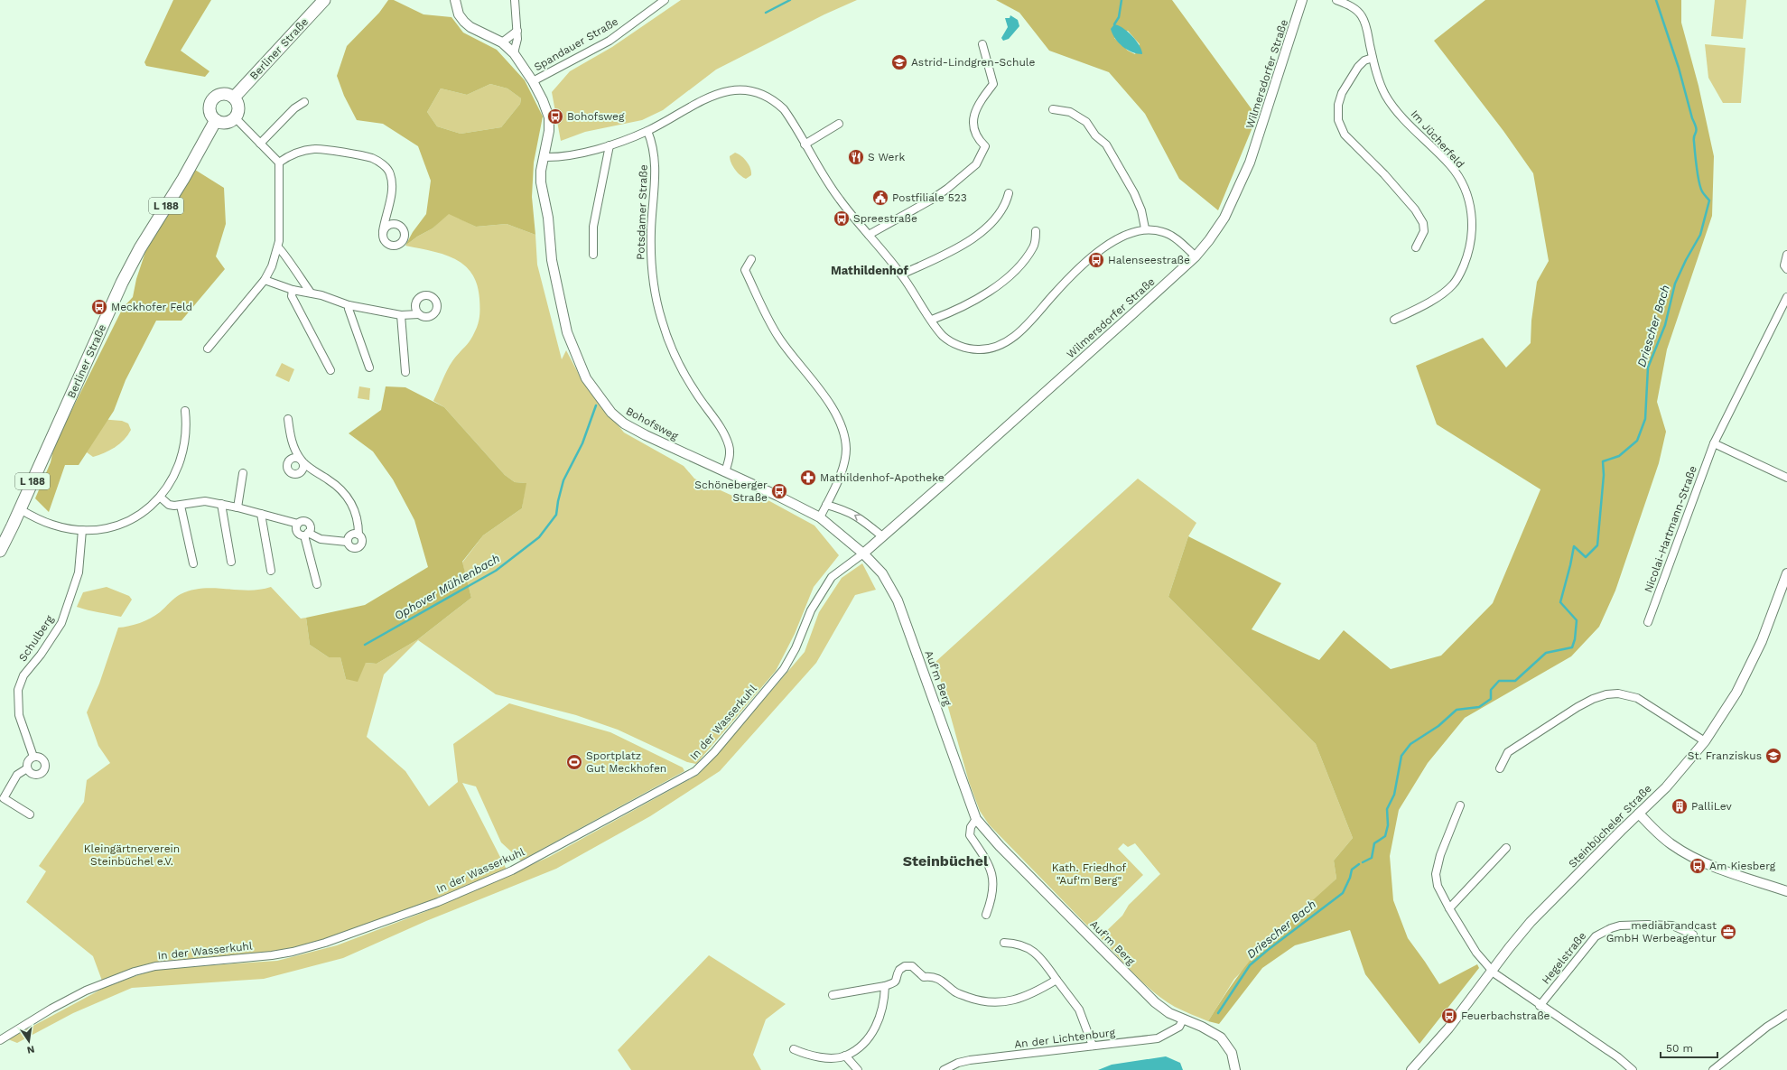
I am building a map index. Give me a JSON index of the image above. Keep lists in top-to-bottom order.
{
  "streets": {
    "main road": ["Berliner Straße", "L 188"],
    "street": [
      "Spandauer Straße",
      "Wilmersdorfer Straße",
      "Im Jücherfeld",
      "Potsdamer Straße",
      "Bohofsweg",
      "Nicolai-Hartmann-Straße",
      "Schulberg",
      "Auf'm Berg",
      "In der Wasserkuhl",
      "Steinbücheler Straße",
      "Hegelstraße",
      "An der Lichtenburg"
    ]
  },
  "crossings": [
    ["Spandauer Straße", "Bohofsweg"],
    ["Wilmersdorfer Straße", "Bohofsweg"],
    ["Wilmersdorfer Straße", "Auf'm Berg"],
    ["Wilmersdorfer Straße", "In der Wasserkuhl"],
    ["Potsdamer Straße", "Bohofsweg"],
    ["Bohofsweg", "Auf'm Berg"],
    ["Bohofsweg", "In der Wasserkuhl"],
    ["Auf'm Berg", "In der Wasserkuhl"],
    ["Auf'm Berg", "An der Lichtenburg"]
  ],
  "districts": ["Mathildenhof", "Steinbüchel"],
  "water": ["Driescher Bach", "Ophover Mühlenbach"],
  "parks": ["Kleingärtnerverein Steinbüchel e.V.", "Kath. Friedhof \"Auf'm Berg\""],
  "places": {
    "school or university": ["Astrid-Lindgren-Schule", "St. Franziskus"],
    "bus stop": [
      "Bohofsweg",
      "Spreestraße",
      "Halenseestraße",
      "Meckhofer Feld",
      "Schöneberger Straße",
      "Am Kiesberg",
      "Feuerbachstraße"
    ],
    "restaurant": ["S Werk"],
    "public building": ["Postfiliale 523"],
    "pharmacy": ["Mathildenhof-Apotheke"],
    "sports": ["Sportplatz Gut Meckhofen"],
    "building": ["PalliLev"],
    "office": ["mediabrandcast GmbH Werbeagentur"]
  },
  "scale_bar": "50 m",
  "north": "bottom"
}
